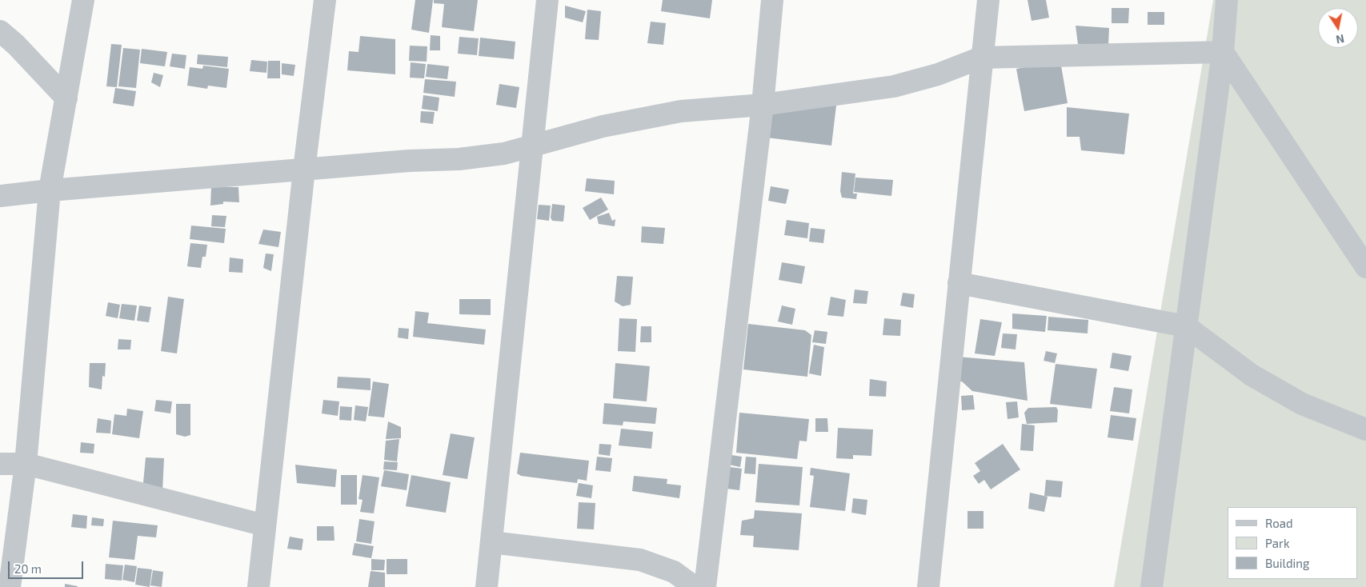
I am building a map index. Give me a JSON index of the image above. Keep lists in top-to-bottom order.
{
  "legend": ["Road", "Park", "Building"],
  "scale_bar": "20 m",
  "north": "bottom"
}
